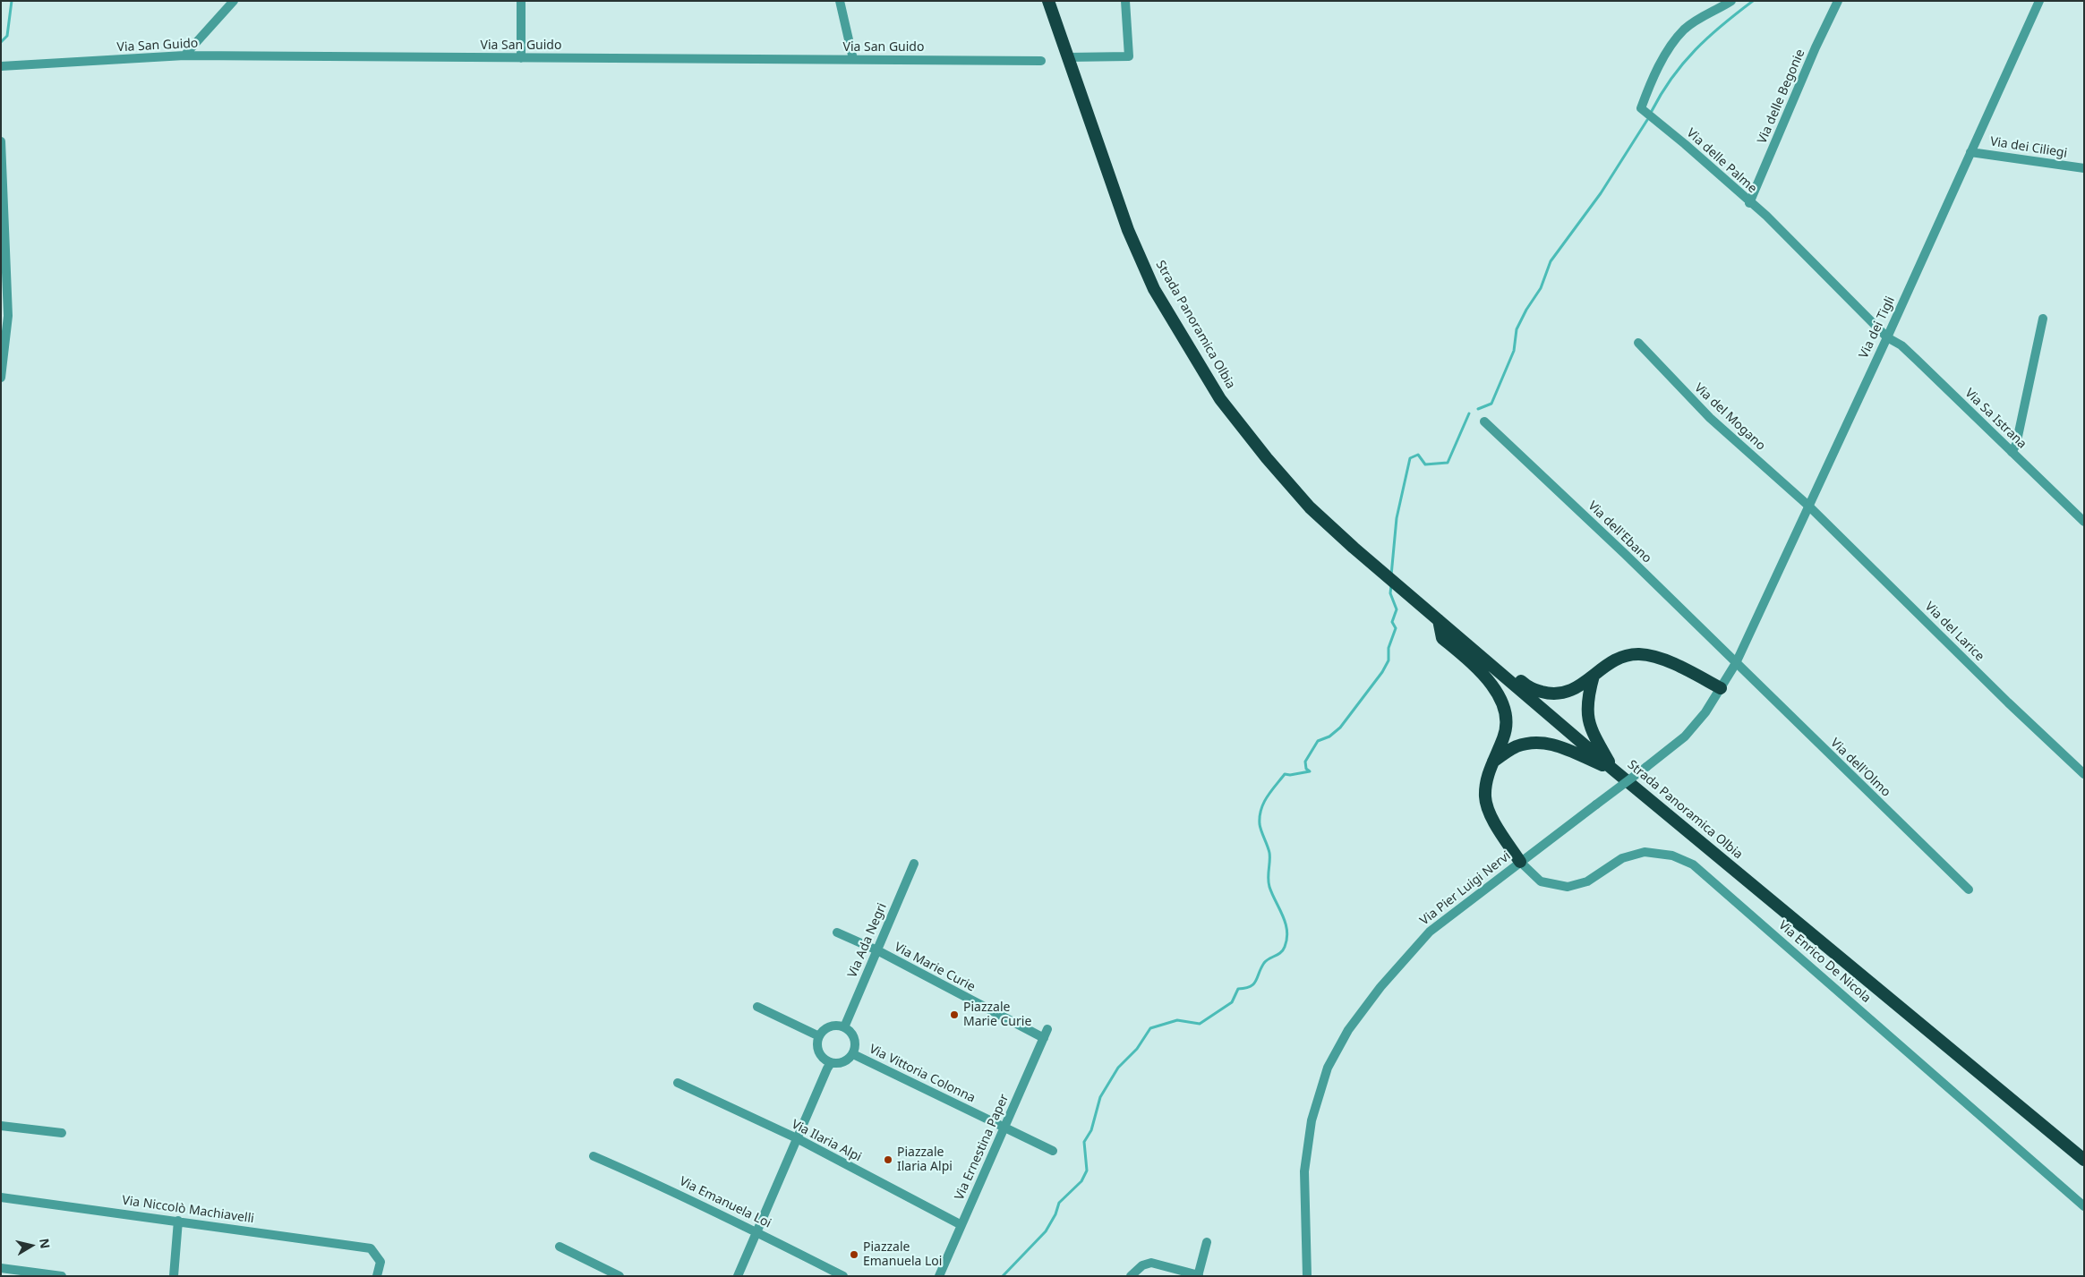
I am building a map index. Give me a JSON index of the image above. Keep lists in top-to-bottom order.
{
  "streets": {
    "highway": ["Strada Panoramica Olbia"],
    "street": [
      "Via San Guido",
      "Via delle Begonie",
      "Via dei Ciliegi",
      "Via delle Palme",
      "Via dei Tigli",
      "Via del Mogano",
      "Via Sa Istrana",
      "Via dell'Ebano",
      "Via del Larice",
      "Via dell'Olmo",
      "Via Pier Luigi Nervi",
      "Via Ada Negri",
      "Via Enrico De Nicola",
      "Via Marie Curie",
      "Via Vittoria Colonna",
      "Via Ilaria Alpi",
      "Via Ernestina Paper",
      "Via Emanuela Loi",
      "Via Niccolò Machiavelli"
    ]
  },
  "crossings": [
    ["Via delle Begonie", "Via delle Palme"],
    ["Via dei Ciliegi", "Via dei Tigli"],
    ["Via delle Palme", "Via dei Tigli"],
    ["Via delle Palme", "Via Sa Istrana"],
    ["Via dei Tigli", "Via del Mogano"],
    ["Via dei Tigli", "Via Sa Istrana"],
    ["Via dei Tigli", "Via dell'Ebano"],
    ["Via dei Tigli", "Via del Larice"],
    ["Via dei Tigli", "Via dell'Olmo"],
    ["Via dei Tigli", "Via Pier Luigi Nervi"],
    ["Via del Mogano", "Via del Larice"],
    ["Via dell'Ebano", "Via dell'Olmo"],
    ["Via dell'Ebano", "Via Pier Luigi Nervi"],
    ["Via dell'Olmo", "Via Pier Luigi Nervi"],
    ["Via Pier Luigi Nervi", "Via Enrico De Nicola"],
    ["Via Ada Negri", "Via Marie Curie"],
    ["Via Ada Negri", "Via Vittoria Colonna"],
    ["Via Marie Curie", "Via Ernestina Paper"],
    ["Via Vittoria Colonna", "Via Ernestina Paper"],
    ["Via Ilaria Alpi", "Via Ernestina Paper"]
  ],
  "places": ["Piazzale Marie Curie", "Piazzale Ilaria Alpi", "Piazzale Emanuela Loi"],
  "north": "right"
}
